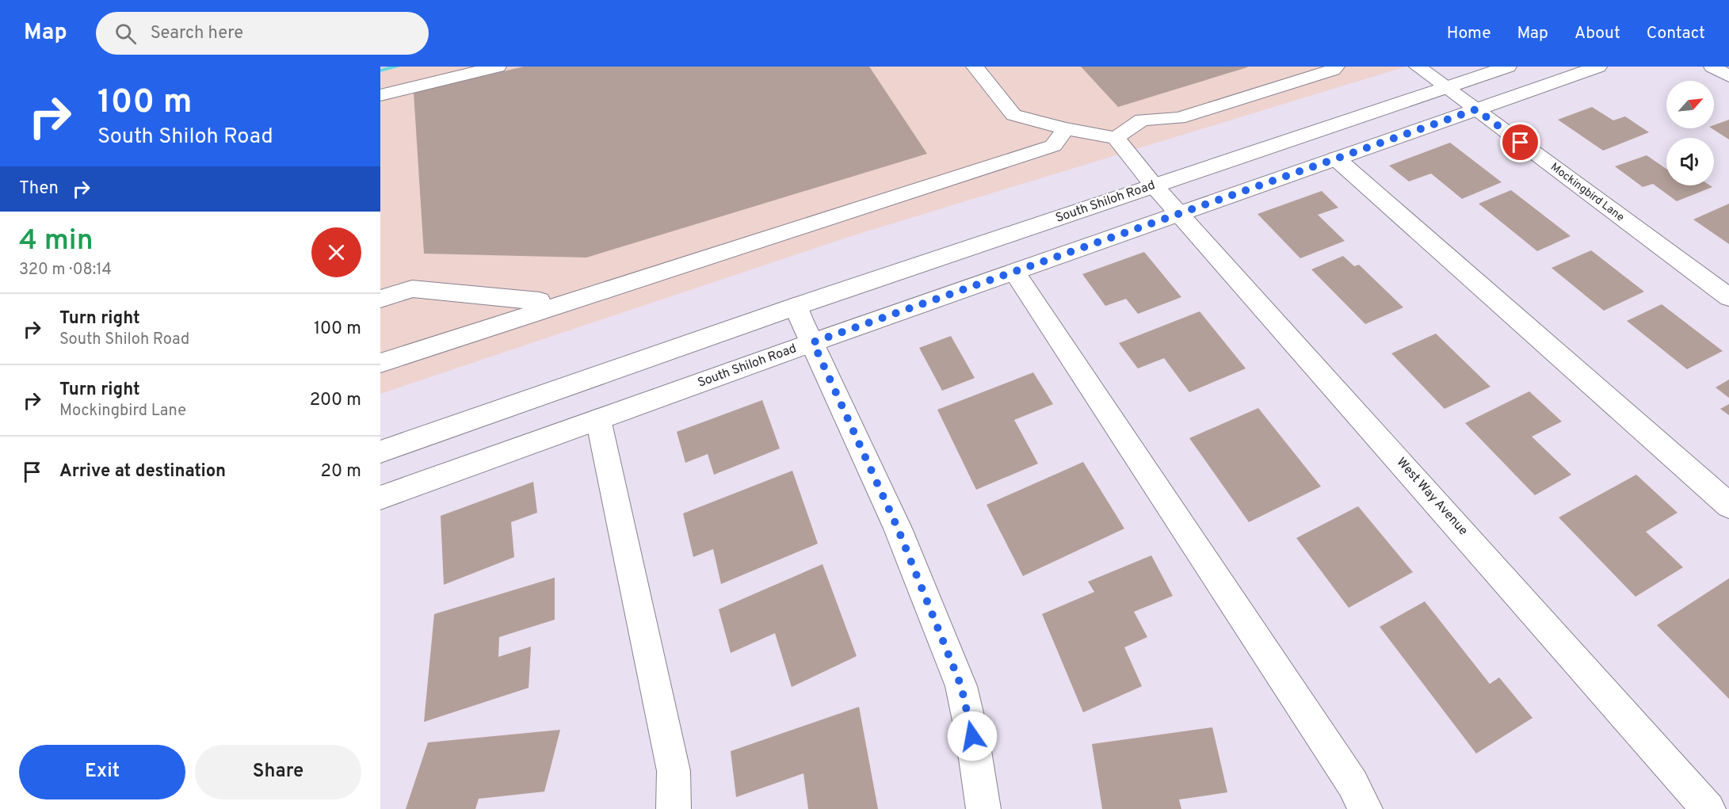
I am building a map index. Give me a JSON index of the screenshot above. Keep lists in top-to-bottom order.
{
  "streets": {
    "main road": ["Mockingbird Lane", "South Shiloh Road", "West Way Avenue"]
  },
  "crossings": [
    ["Mockingbird Lane", "South Shiloh Road"],
    ["South Shiloh Road", "West Way Avenue"]
  ],
  "north": "top right",
  "page": {
    "header": "Map",
    "search": "Search here",
    "nav": [
      "Home",
      "Map",
      "About",
      "Contact"
    ],
    "turn": ["100 m", "South Shiloh Road"],
    "then": "Then",
    "heading": ["4 min", "320 m · 08:14"],
    "list": [
      {
        "name": "Turn right",
        "note": "South Shiloh Road",
        "value": "100 m"
      },
      {
        "name": "Turn right",
        "note": "Mockingbird Lane",
        "value": "200 m"
      },
      {
        "name": "Arrive at destination",
        "value": "20 m"
      }
    ],
    "buttons": ["Exit", "Share"]
  }
}
